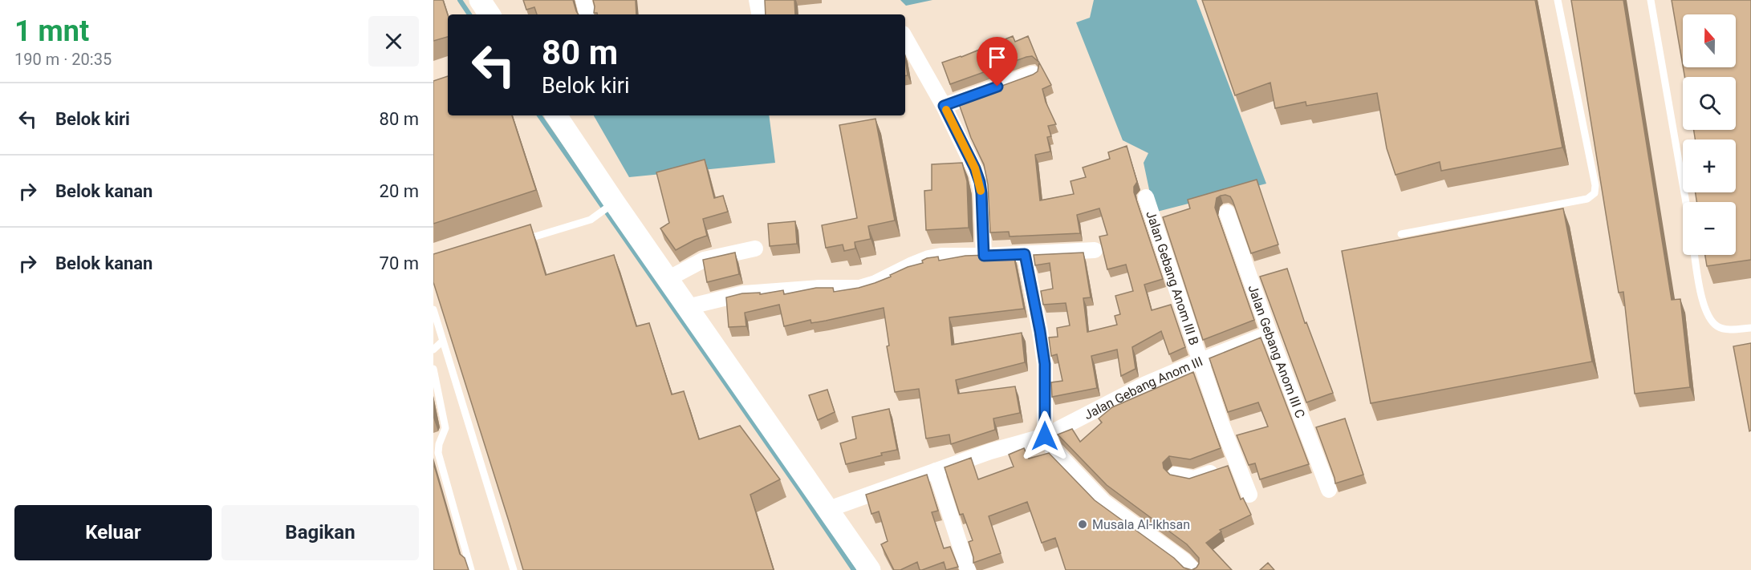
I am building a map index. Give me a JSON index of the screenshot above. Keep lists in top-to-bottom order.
{
  "streets": {
    "street": ["Jalan Gebang Anom III B", "Jalan Gebang Anom III C", "Jalan Gebang Anom III"]
  },
  "crossings": [
    ["Jalan Gebang Anom III B", "Jalan Gebang Anom III"],
    ["Jalan Gebang Anom III C", "Jalan Gebang Anom III"]
  ],
  "places": ["Musala Al-Ikhsan"],
  "north": "top",
  "page": {
    "heading": ["1 mnt", "190 m · 20:35"],
    "map_buttons": ["+", "−"],
    "turn": ["80 m", "Belok kiri"],
    "list": [
      {
        "name": "Belok kiri",
        "value": "80 m"
      },
      {
        "name": "Belok kanan",
        "value": "20 m"
      },
      {
        "name": "Belok kanan",
        "value": "70 m"
      }
    ],
    "buttons": ["Keluar", "Bagikan"]
  }
}
